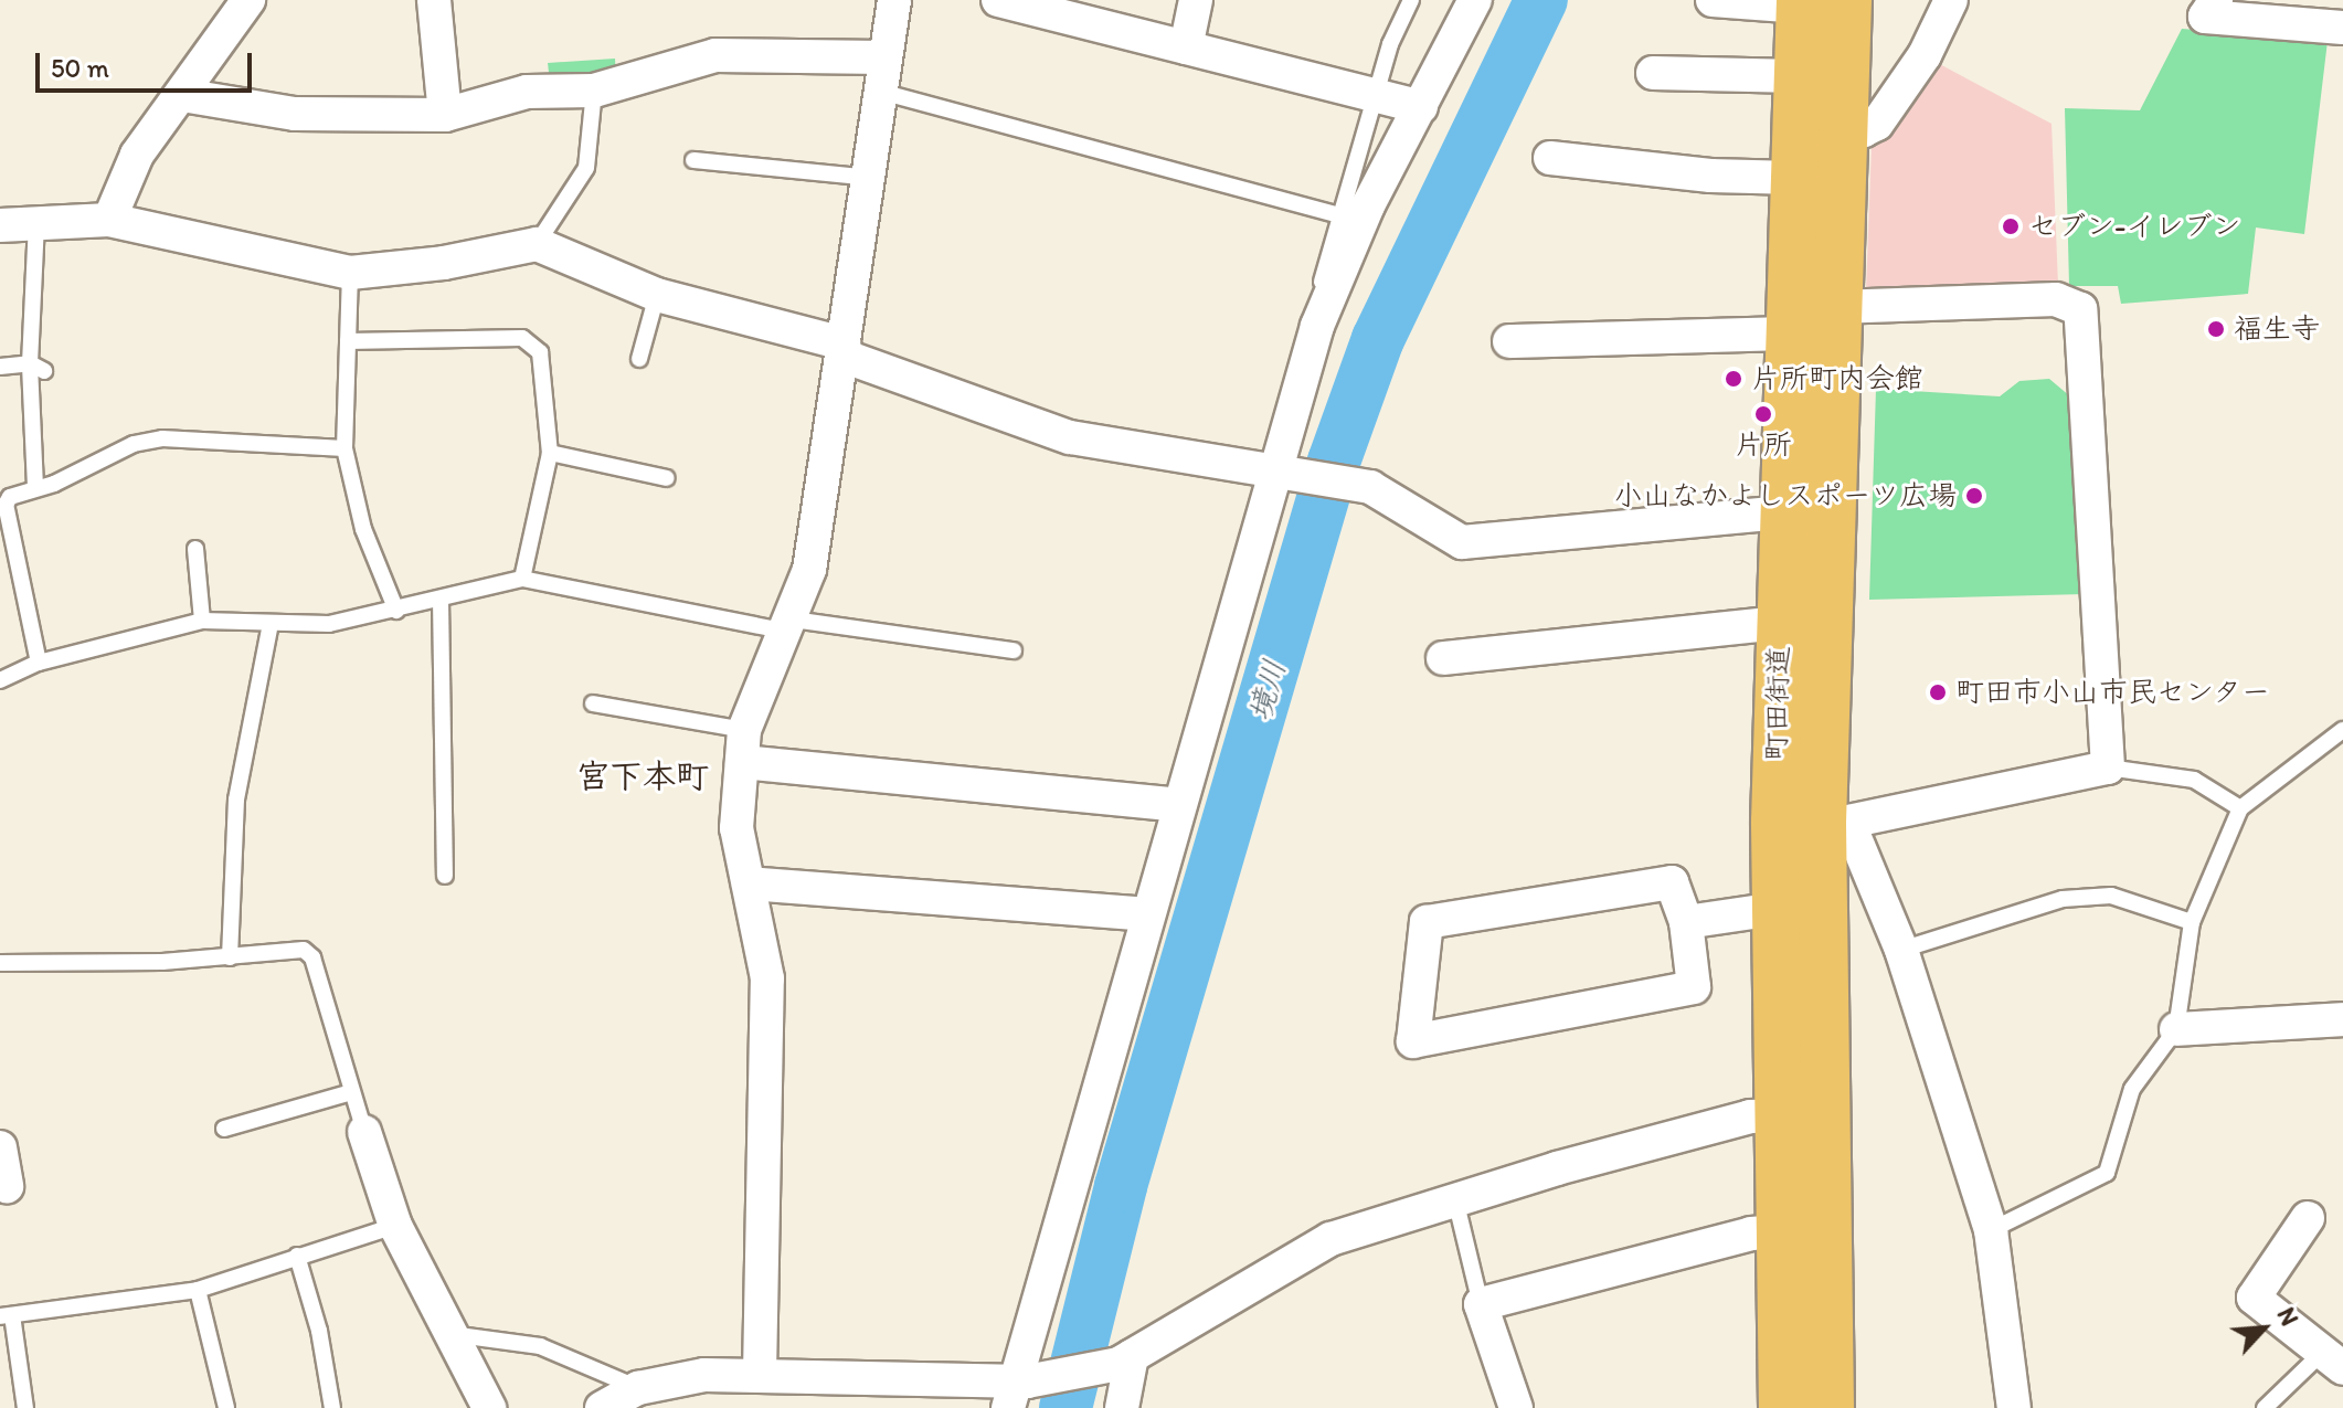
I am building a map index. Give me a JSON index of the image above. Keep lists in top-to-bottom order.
{
  "streets": {
    "main road": ["町田街道"]
  },
  "districts": ["宮下本町"],
  "water": ["境川"],
  "places": [
    "セブン-イレブン",
    "福生寺",
    "片所町内会館",
    "片所",
    "小山なかよしスポーツ広場",
    "町田市小山市民センター"
  ],
  "scale_bar": "50 m",
  "north": "top right"
}
